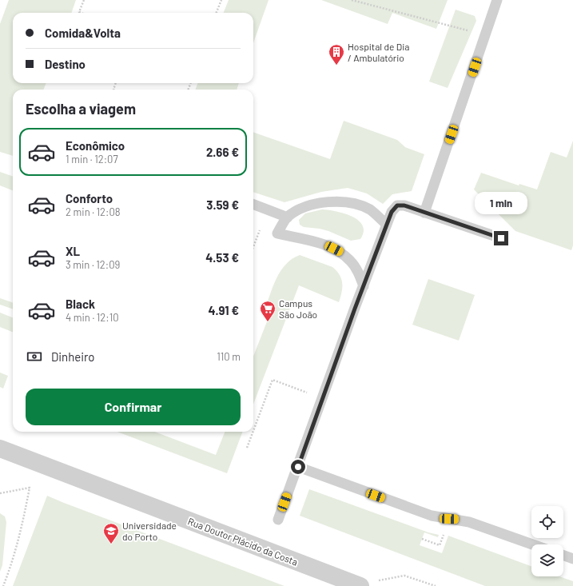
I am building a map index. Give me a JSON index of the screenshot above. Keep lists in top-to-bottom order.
{
  "streets": {
    "street": ["Rua Doutor Plácido da Costa"]
  },
  "places": {
    "building": ["Hospital de Dia / Ambulatório"],
    "supermarket": ["Campus São João"],
    "school or university": ["Universidade do Porto"]
  },
  "page": {
    "banner": ["Comida&Volta", "Destino"],
    "heading": "Escolha a viagem",
    "list": [
      {
        "name": "Econômico",
        "note": "1 min · 12:07",
        "value": "2.66 €"
      },
      {
        "name": "Conforto",
        "note": "2 min · 12:08",
        "value": "3.59 €"
      },
      {
        "name": "XL",
        "note": "3 min · 12:09",
        "value": "4.53 €"
      },
      {
        "name": "Black",
        "note": "4 min · 12:10",
        "value": "4.91 €"
      }
    ],
    "bubble": "1 min",
    "pay": ["Dinheiro", "110 m"],
    "buttons": "Confirmar"
  }
}
